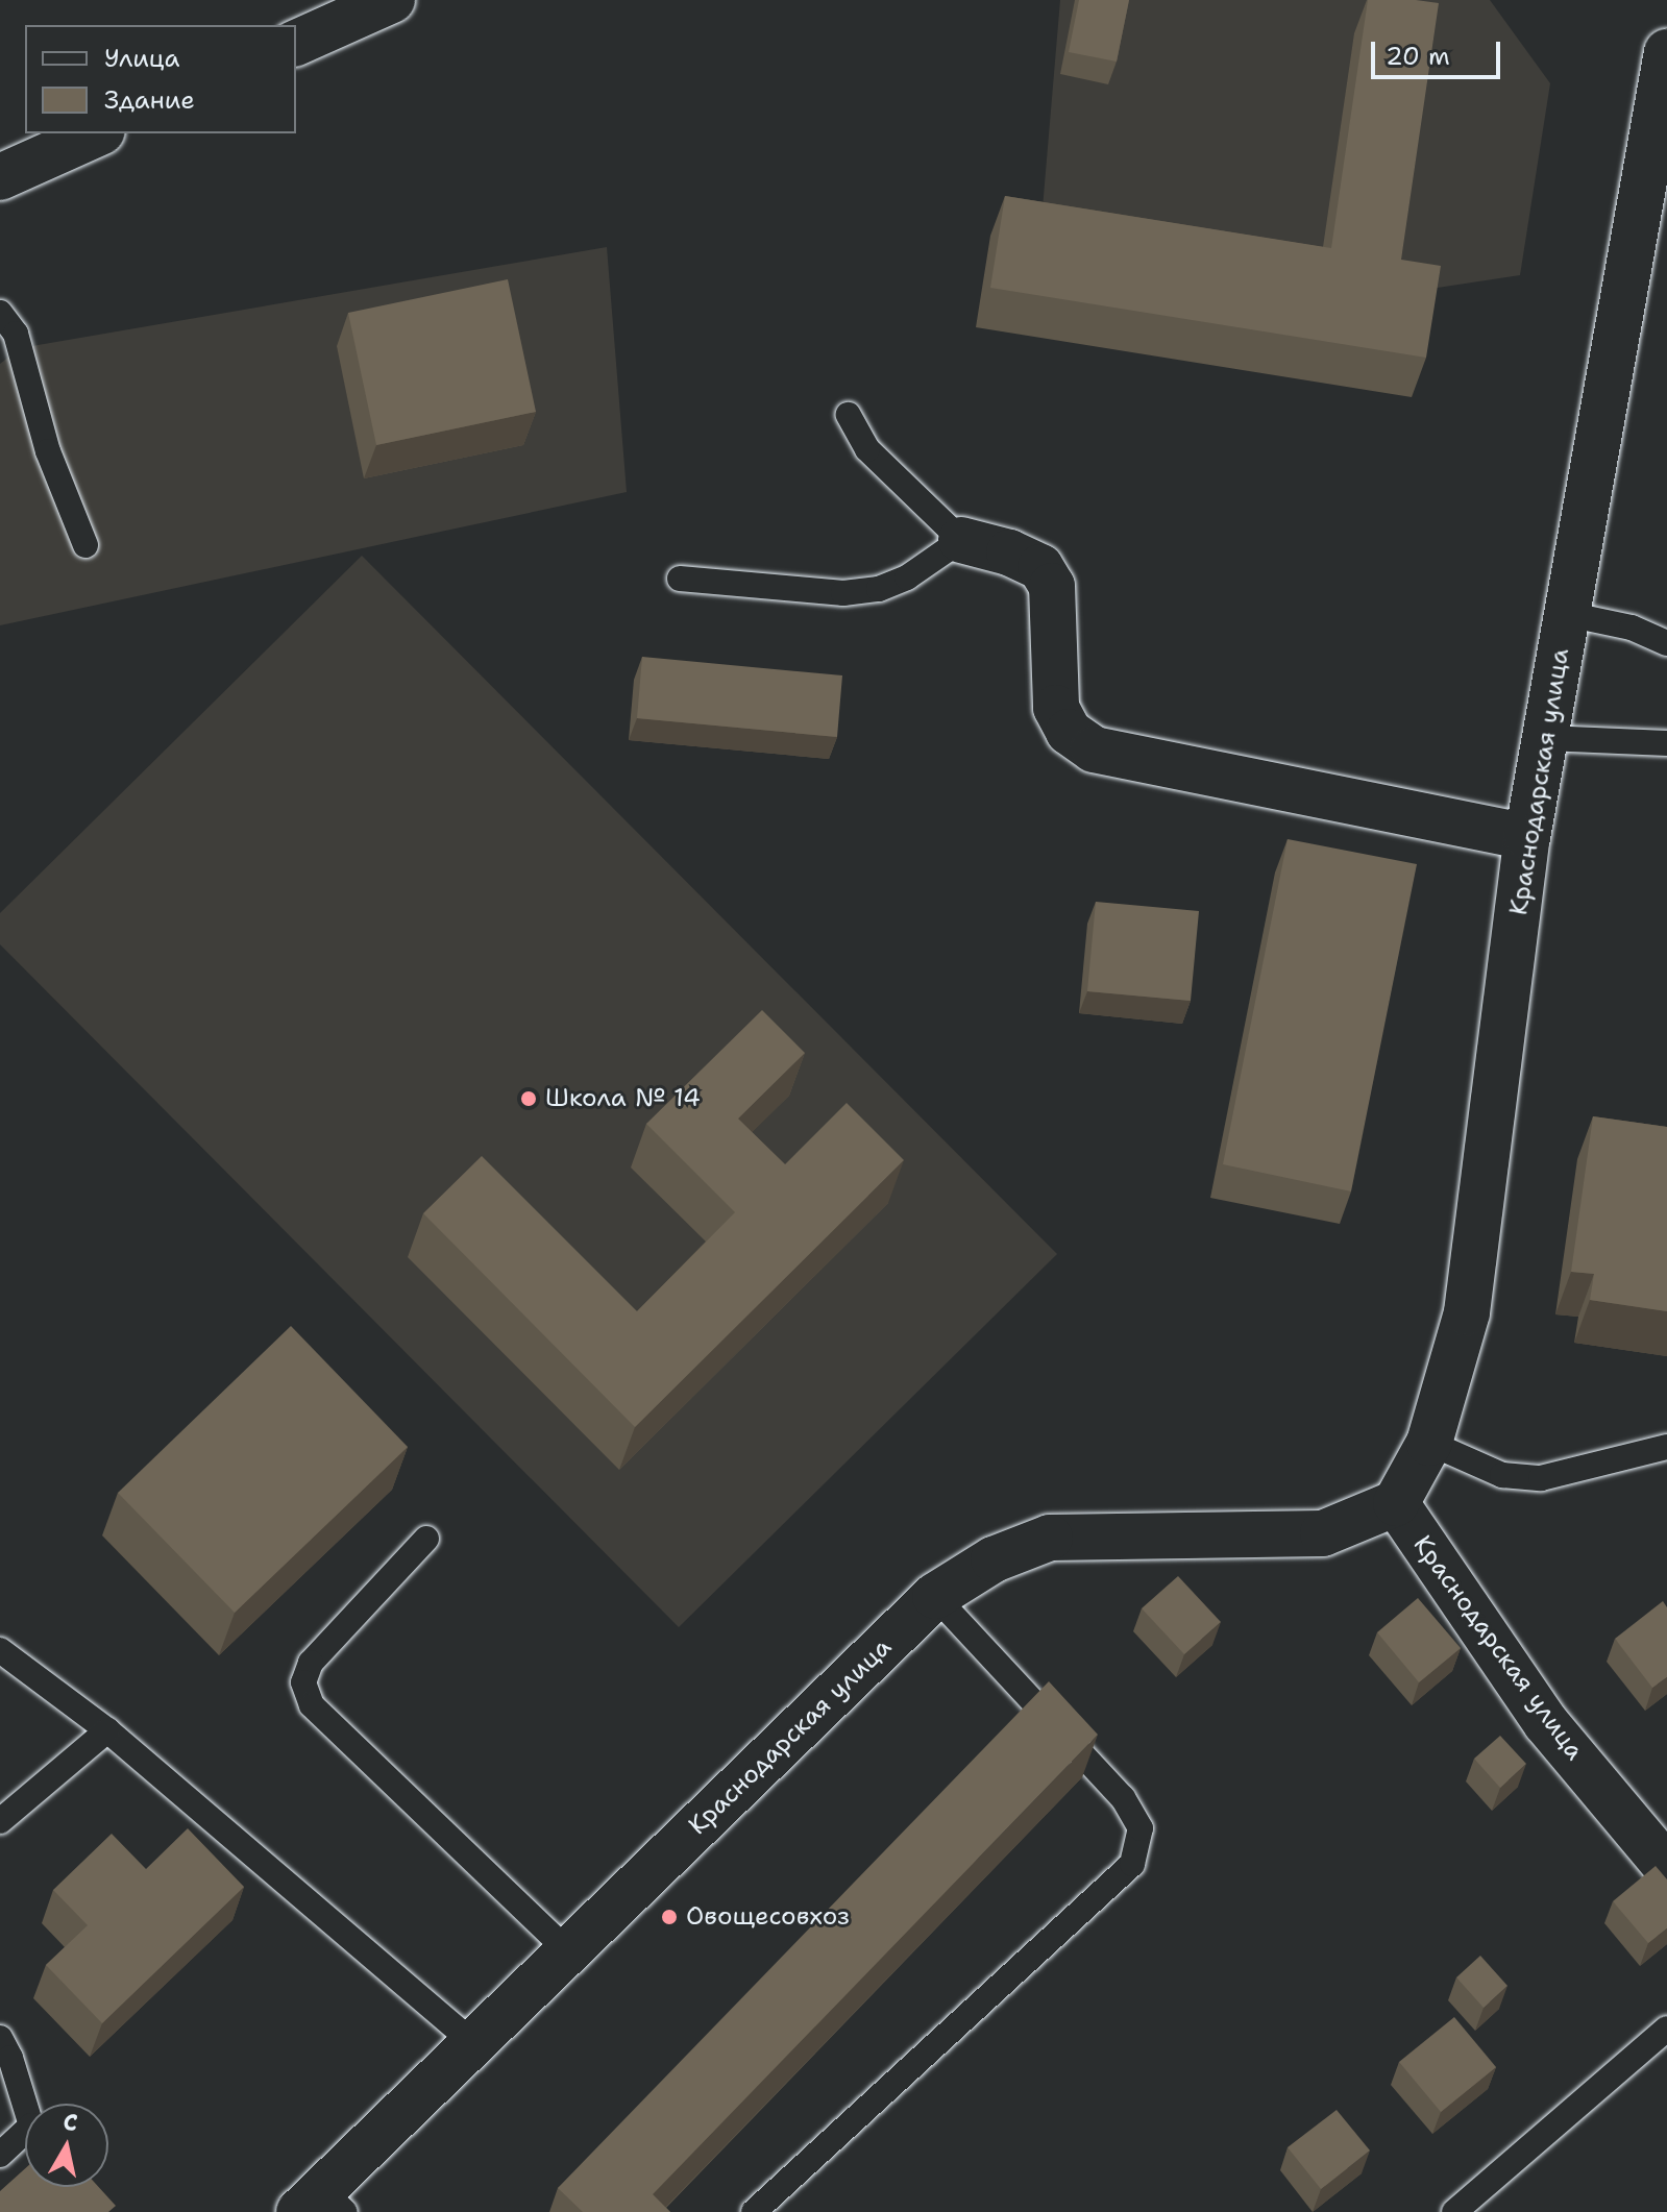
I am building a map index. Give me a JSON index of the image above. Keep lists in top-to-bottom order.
{
  "streets": {
    "street": ["Краснодарская улица"]
  },
  "places": ["Школа № 14", "Овощесовхоз"],
  "legend": ["Улица", "Здание"],
  "scale_bar": "20 m",
  "north": "top"
}
